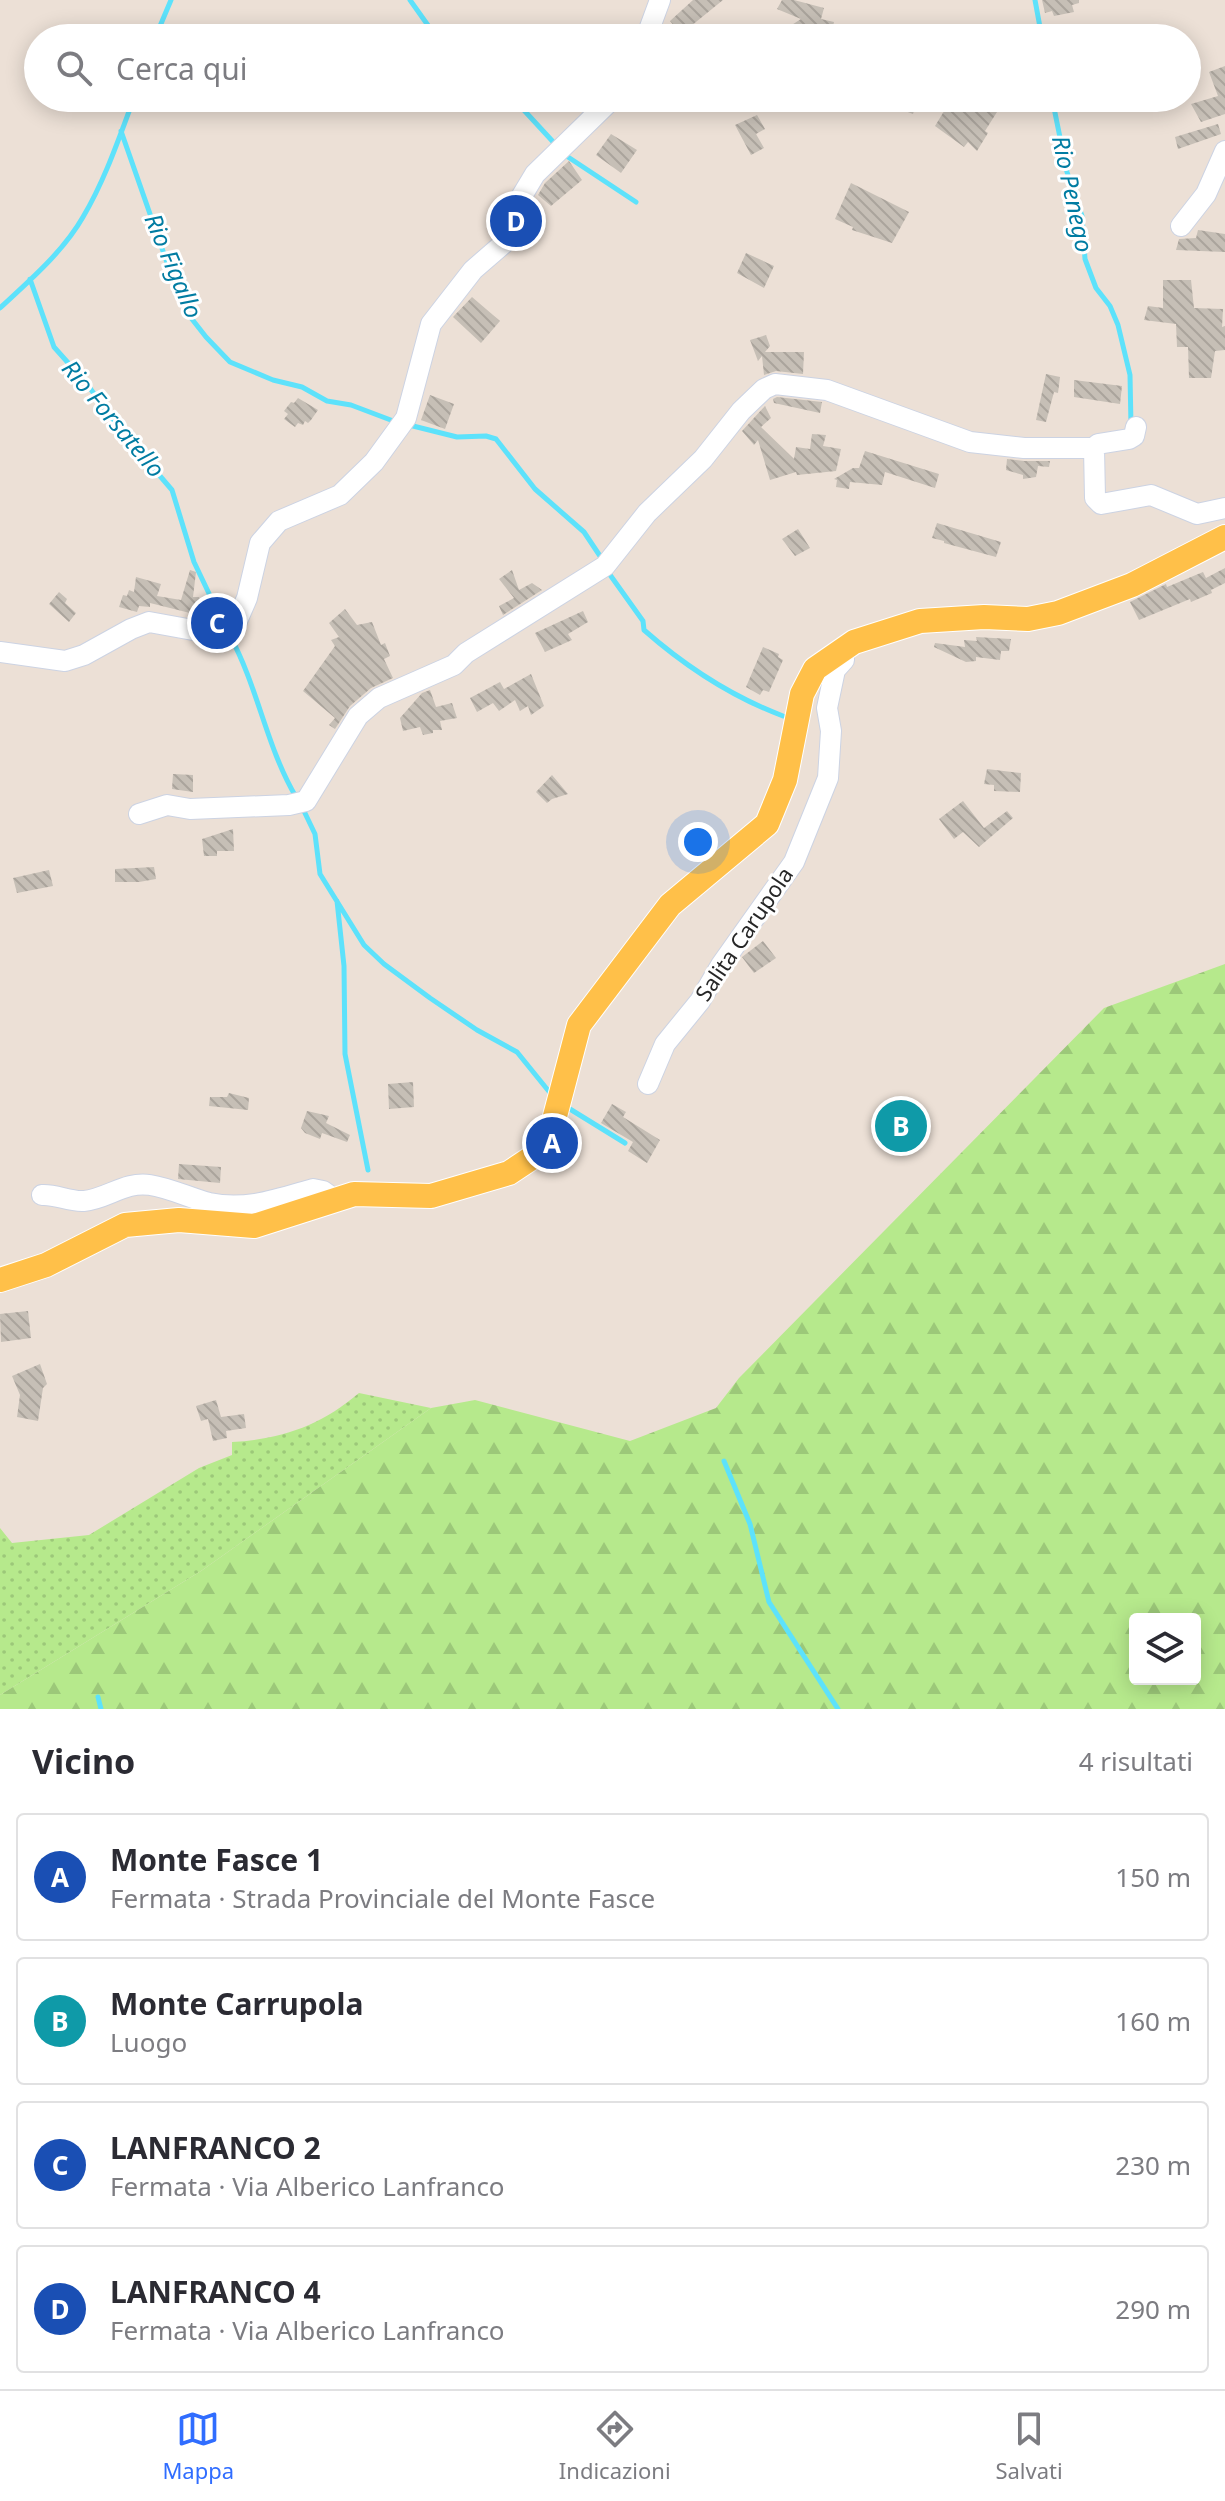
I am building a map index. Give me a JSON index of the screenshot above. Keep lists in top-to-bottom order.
{
  "streets": {
    "street": ["Salita Carupola"]
  },
  "water": ["Rio Penego", "Rio Figallo", "Rio Forsatello"],
  "page": {
    "search": "Cerca qui",
    "pins": [
      "D",
      "C",
      "B",
      "A"
    ],
    "heading": ["Vicino", "4 risultati"],
    "list": [
      {
        "mark": "A",
        "name": "Monte Fasce 1",
        "note": "Fermata · Strada Provinciale del Monte Fasce",
        "value": "150 m"
      },
      {
        "mark": "B",
        "name": "Monte Carrupola",
        "note": "Luogo",
        "value": "160 m"
      },
      {
        "mark": "C",
        "name": "LANFRANCO 2",
        "note": "Fermata · Via Alberico Lanfranco",
        "value": "230 m"
      },
      {
        "mark": "D",
        "name": "LANFRANCO 4",
        "note": "Fermata · Via Alberico Lanfranco",
        "value": "290 m"
      }
    ],
    "nav": ["Mappa", "Indicazioni", "Salvati"]
  }
}
